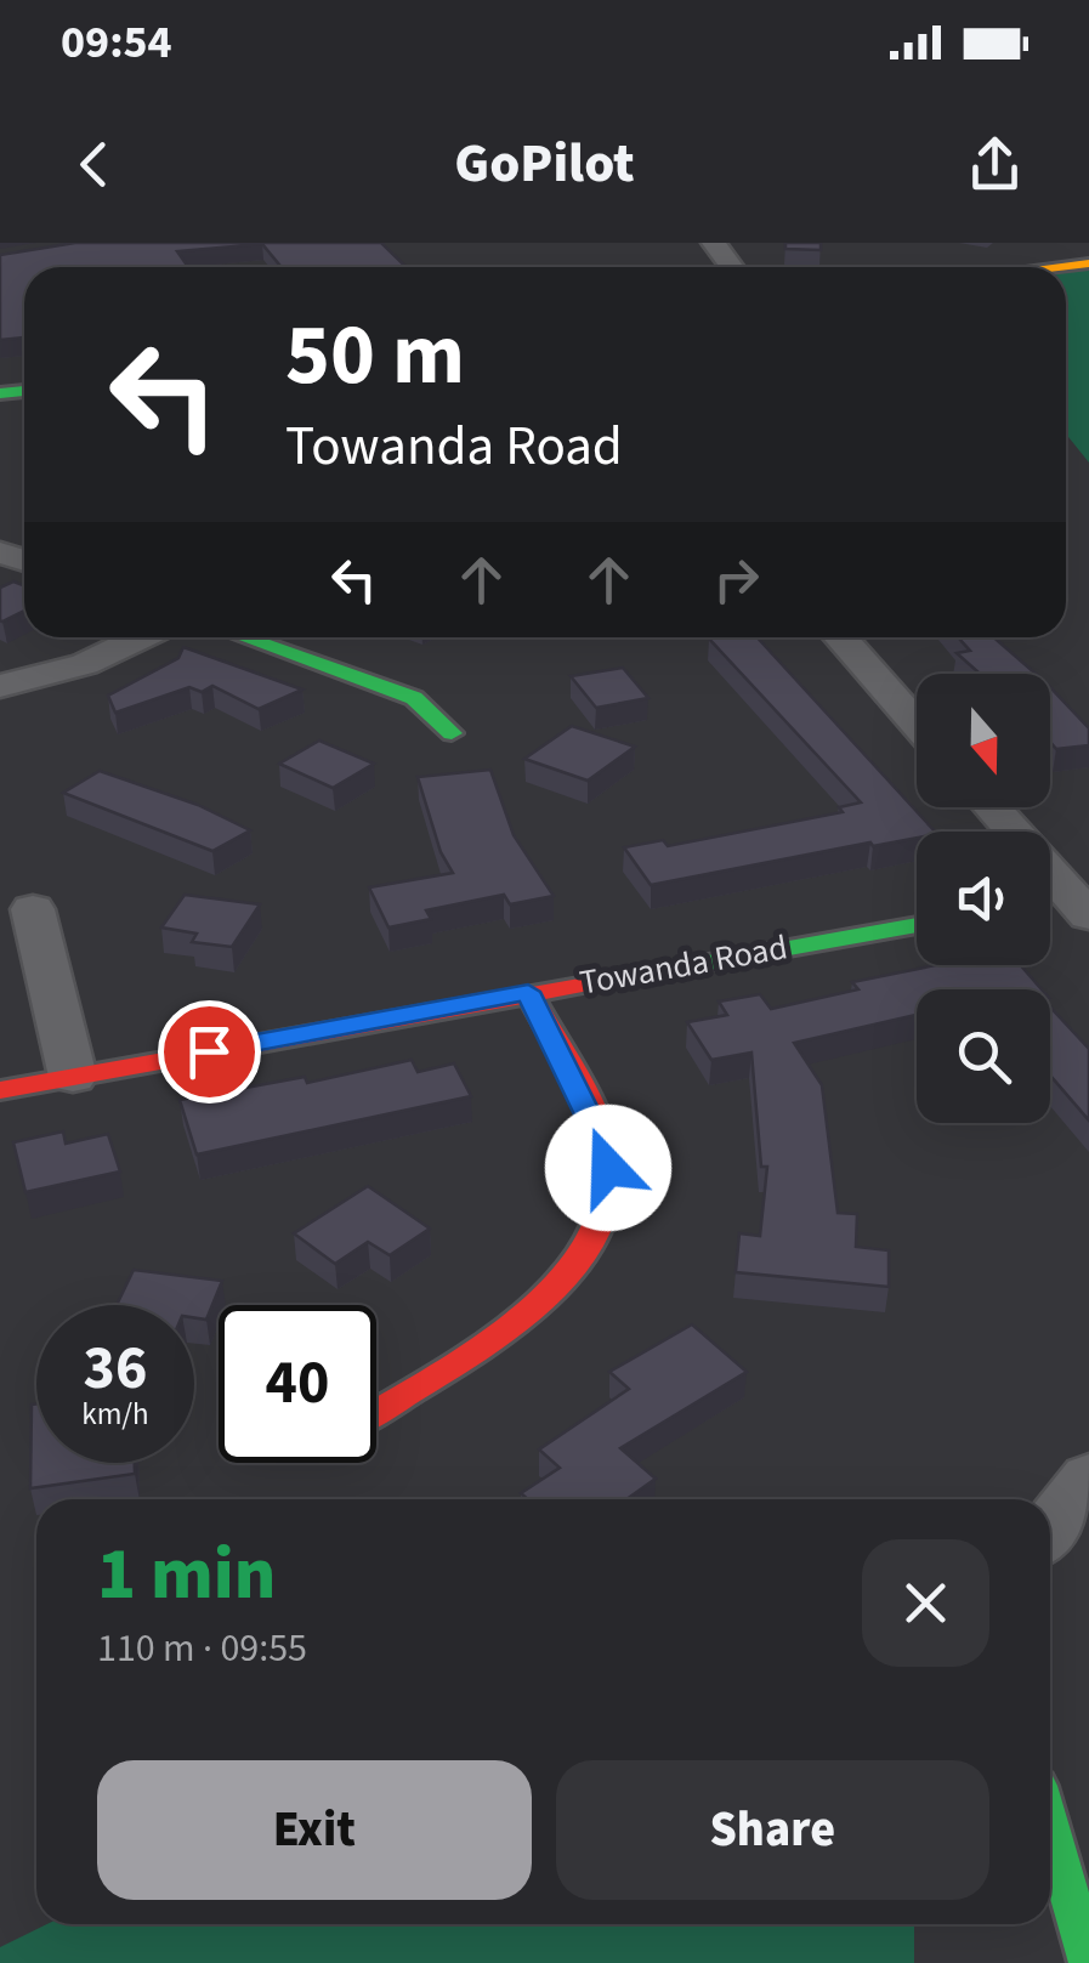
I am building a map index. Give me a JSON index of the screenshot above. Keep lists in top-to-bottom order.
{
  "streets": {
    "street": ["Towanda Road"]
  },
  "north": "bottom",
  "page": {
    "status": "09:54",
    "header": "GoPilot",
    "turn": ["50 m", "Towanda Road"],
    "speed": "36 km/h",
    "limit": "40",
    "heading": ["1 min", "110 m · 09:55"],
    "buttons": ["Exit", "Share"]
  }
}
